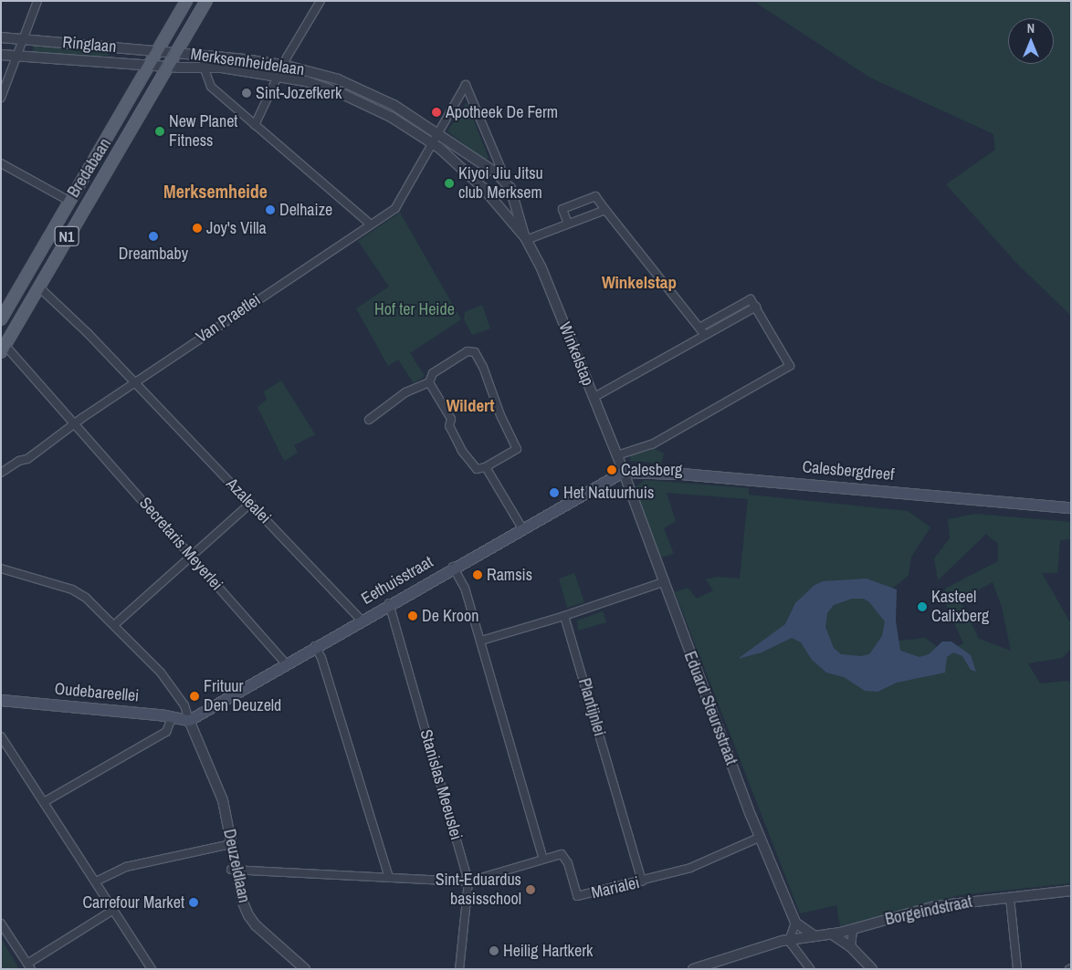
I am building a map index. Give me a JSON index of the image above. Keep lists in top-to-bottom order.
{
  "streets": {
    "main road": [
      "Bredabaan",
      "N1",
      "Calesbergdreef",
      "Eethuisstraat",
      "Oudebareellei"
    ],
    "street": [
      "Ringlaan",
      "Merksemheidelaan",
      "Van Praetlei",
      "Winkelstap",
      "Azalealei",
      "Secretaris Meyerlei",
      "Plantijnlei",
      "Eduard Steursstraat",
      "Stanislas Meeuslei",
      "Deuzeldlaan",
      "Marialei",
      "Borgeindstraat"
    ]
  },
  "crossings": [
    ["Ringlaan", "Merksemheidelaan"],
    ["Ringlaan", "Bredabaan"],
    ["Merksemheidelaan", "Bredabaan"],
    ["Merksemheidelaan", "Van Praetlei"],
    ["Merksemheidelaan", "Winkelstap"],
    ["Bredabaan", "Azalealei"],
    ["Bredabaan", "Secretaris Meyerlei"],
    ["Van Praetlei", "Winkelstap"],
    ["Van Praetlei", "Azalealei"],
    ["Van Praetlei", "Secretaris Meyerlei"],
    ["Winkelstap", "Calesbergdreef"],
    ["Winkelstap", "Eethuisstraat"],
    ["Winkelstap", "Eduard Steursstraat"],
    ["Calesbergdreef", "Eethuisstraat"],
    ["Calesbergdreef", "Eduard Steursstraat"],
    ["Azalealei", "Eethuisstraat"],
    ["Secretaris Meyerlei", "Eethuisstraat"],
    ["Eethuisstraat", "Oudebareellei"],
    ["Eethuisstraat", "Eduard Steursstraat"],
    ["Eethuisstraat", "Stanislas Meeuslei"],
    ["Eethuisstraat", "Deuzeldlaan"],
    ["Oudebareellei", "Deuzeldlaan"],
    ["Plantijnlei", "Marialei"],
    ["Eduard Steursstraat", "Marialei"],
    ["Stanislas Meeuslei", "Marialei"],
    ["Deuzeldlaan", "Marialei"]
  ],
  "districts": ["Merksemheide", "Winkelstap", "Wildert"],
  "parks": ["Hof ter Heide"],
  "places": [
    "Sint-Jozefkerk",
    "Apotheek De Ferm",
    "New Planet Fitness",
    "Kiyoi Jiu Jitsu club Merksem",
    "Delhaize",
    "Joy's Villa",
    "Dreambaby",
    "Calesberg",
    "Het Natuurhuis",
    "Ramsis",
    "Kasteel Calixberg",
    "De Kroon",
    "Frituur Den Deuzeld",
    "Sint-Eduardus basisschool",
    "Carrefour Market",
    "Heilig Hartkerk"
  ],
  "north": "top"
}
